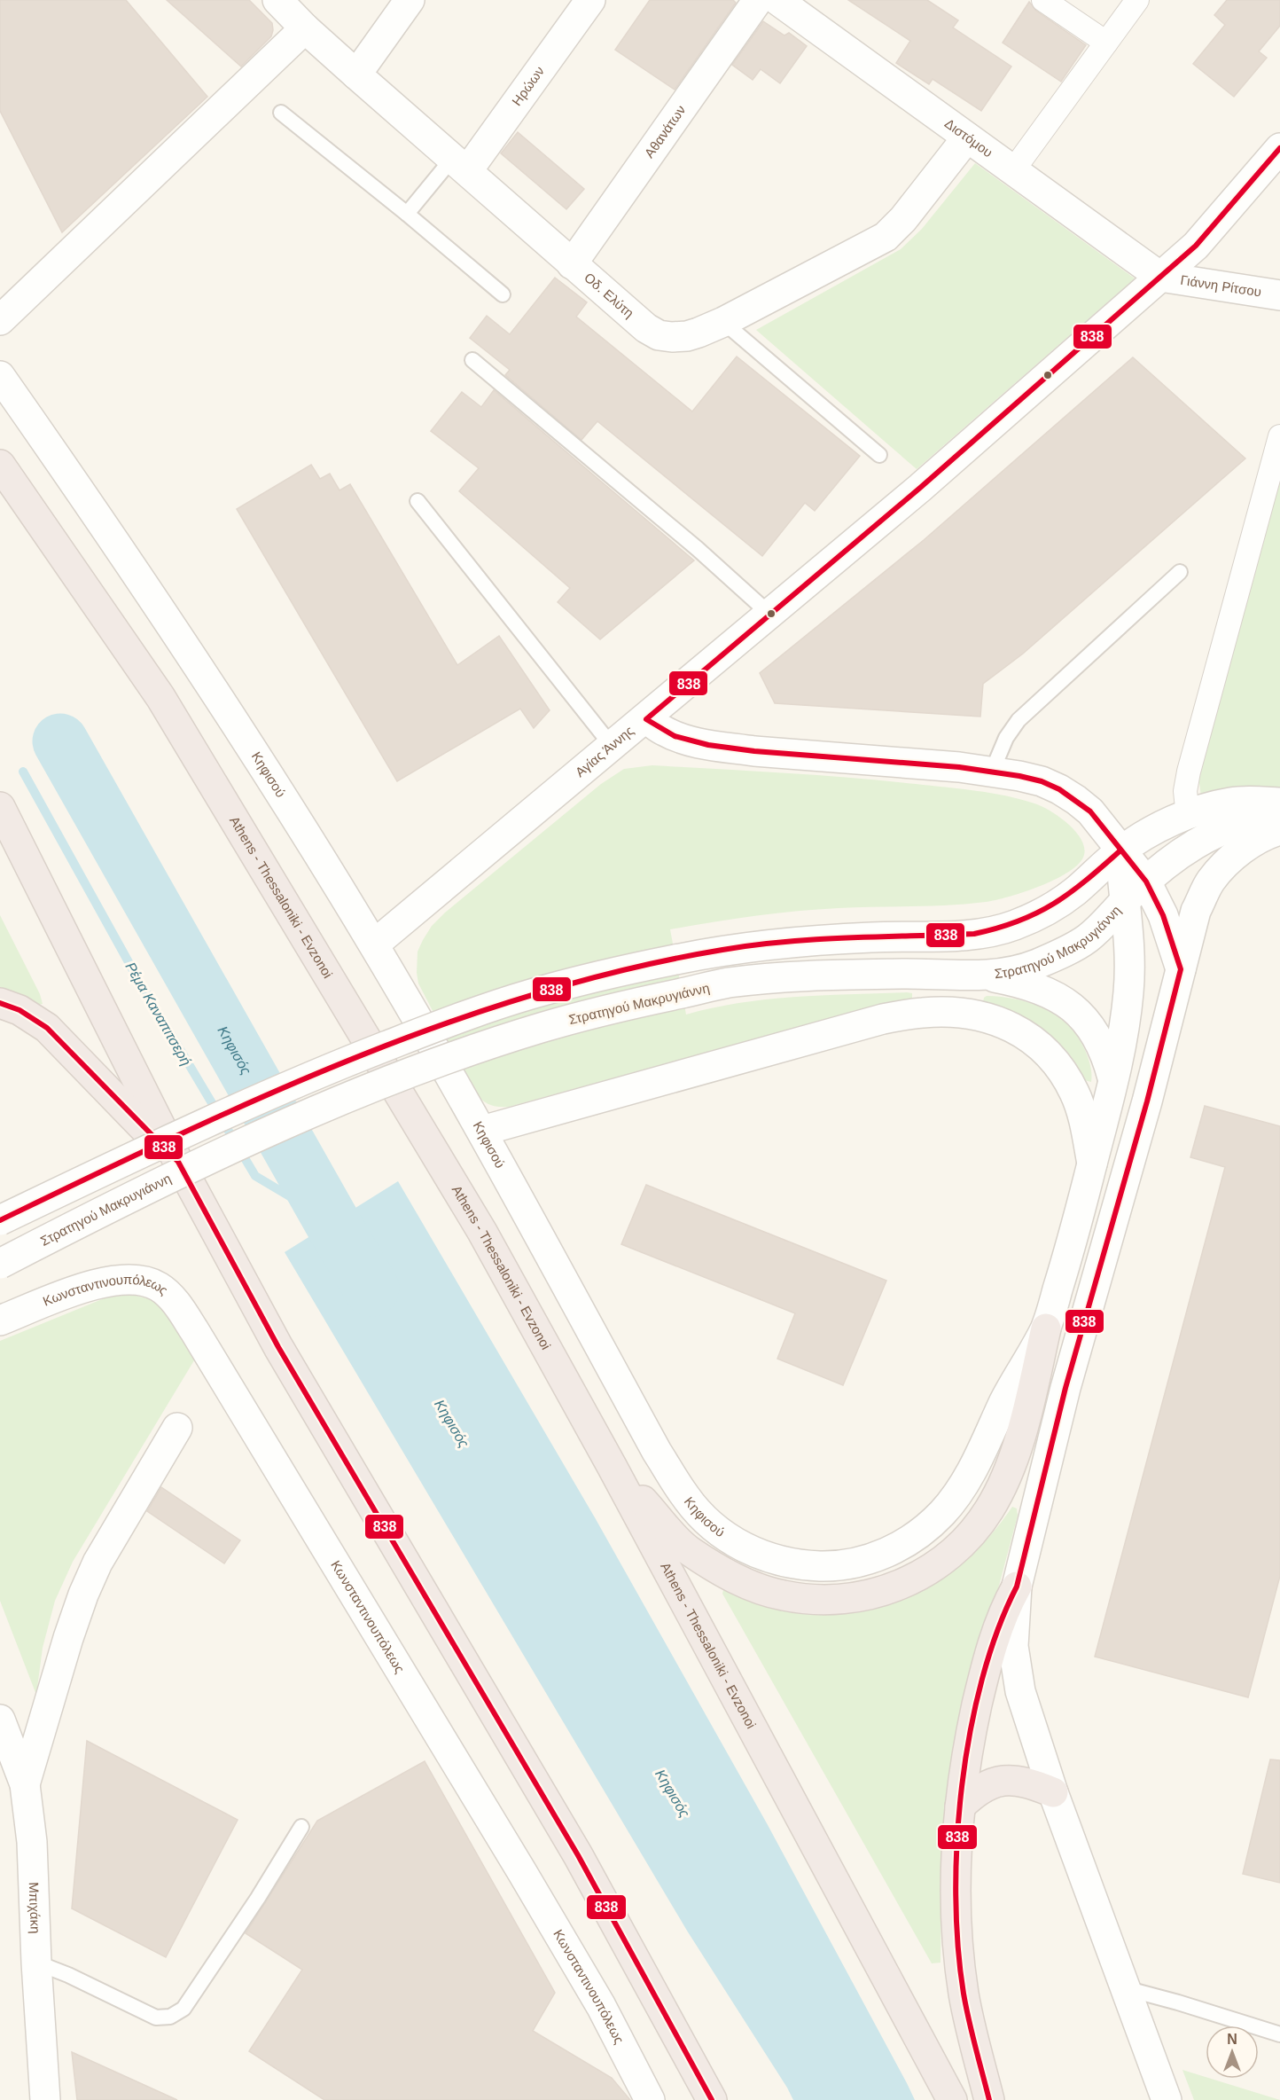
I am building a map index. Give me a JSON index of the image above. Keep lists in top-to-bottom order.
{
  "streets": {
    "highway": ["Athens - Thessaloniki - Evzonoi"],
    "street": [
      "Ηρώων",
      "Αθανάτων",
      "Διστόμου",
      "Γιάννη Ρίτσου",
      "Οδ. Ελύτη",
      "Αγίας Άννης",
      "Κηφισού",
      "Στρατηγού Μακρυγιάννη",
      "Κωνσταντινουπόλεως",
      "Μπιχάκη"
    ]
  },
  "crossings": [
    ["Ηρώων", "Οδ. Ελύτη"],
    ["Αθανάτων", "Οδ. Ελύτη"],
    ["Διστόμου", "Γιάννη Ρίτσου"],
    ["Διστόμου", "Οδ. Ελύτη"],
    ["Διστόμου", "Αγίας Άννης"],
    ["Γιάννη Ρίτσου", "Αγίας Άννης"],
    ["Αγίας Άννης", "Κηφισού"],
    ["Κηφισού", "Στρατηγού Μακρυγιάννη"]
  ],
  "water": ["Ρέμα Καναπιτσερή", "Κηφισός"],
  "lines": ["transit line 838"],
  "north": "top"
}
